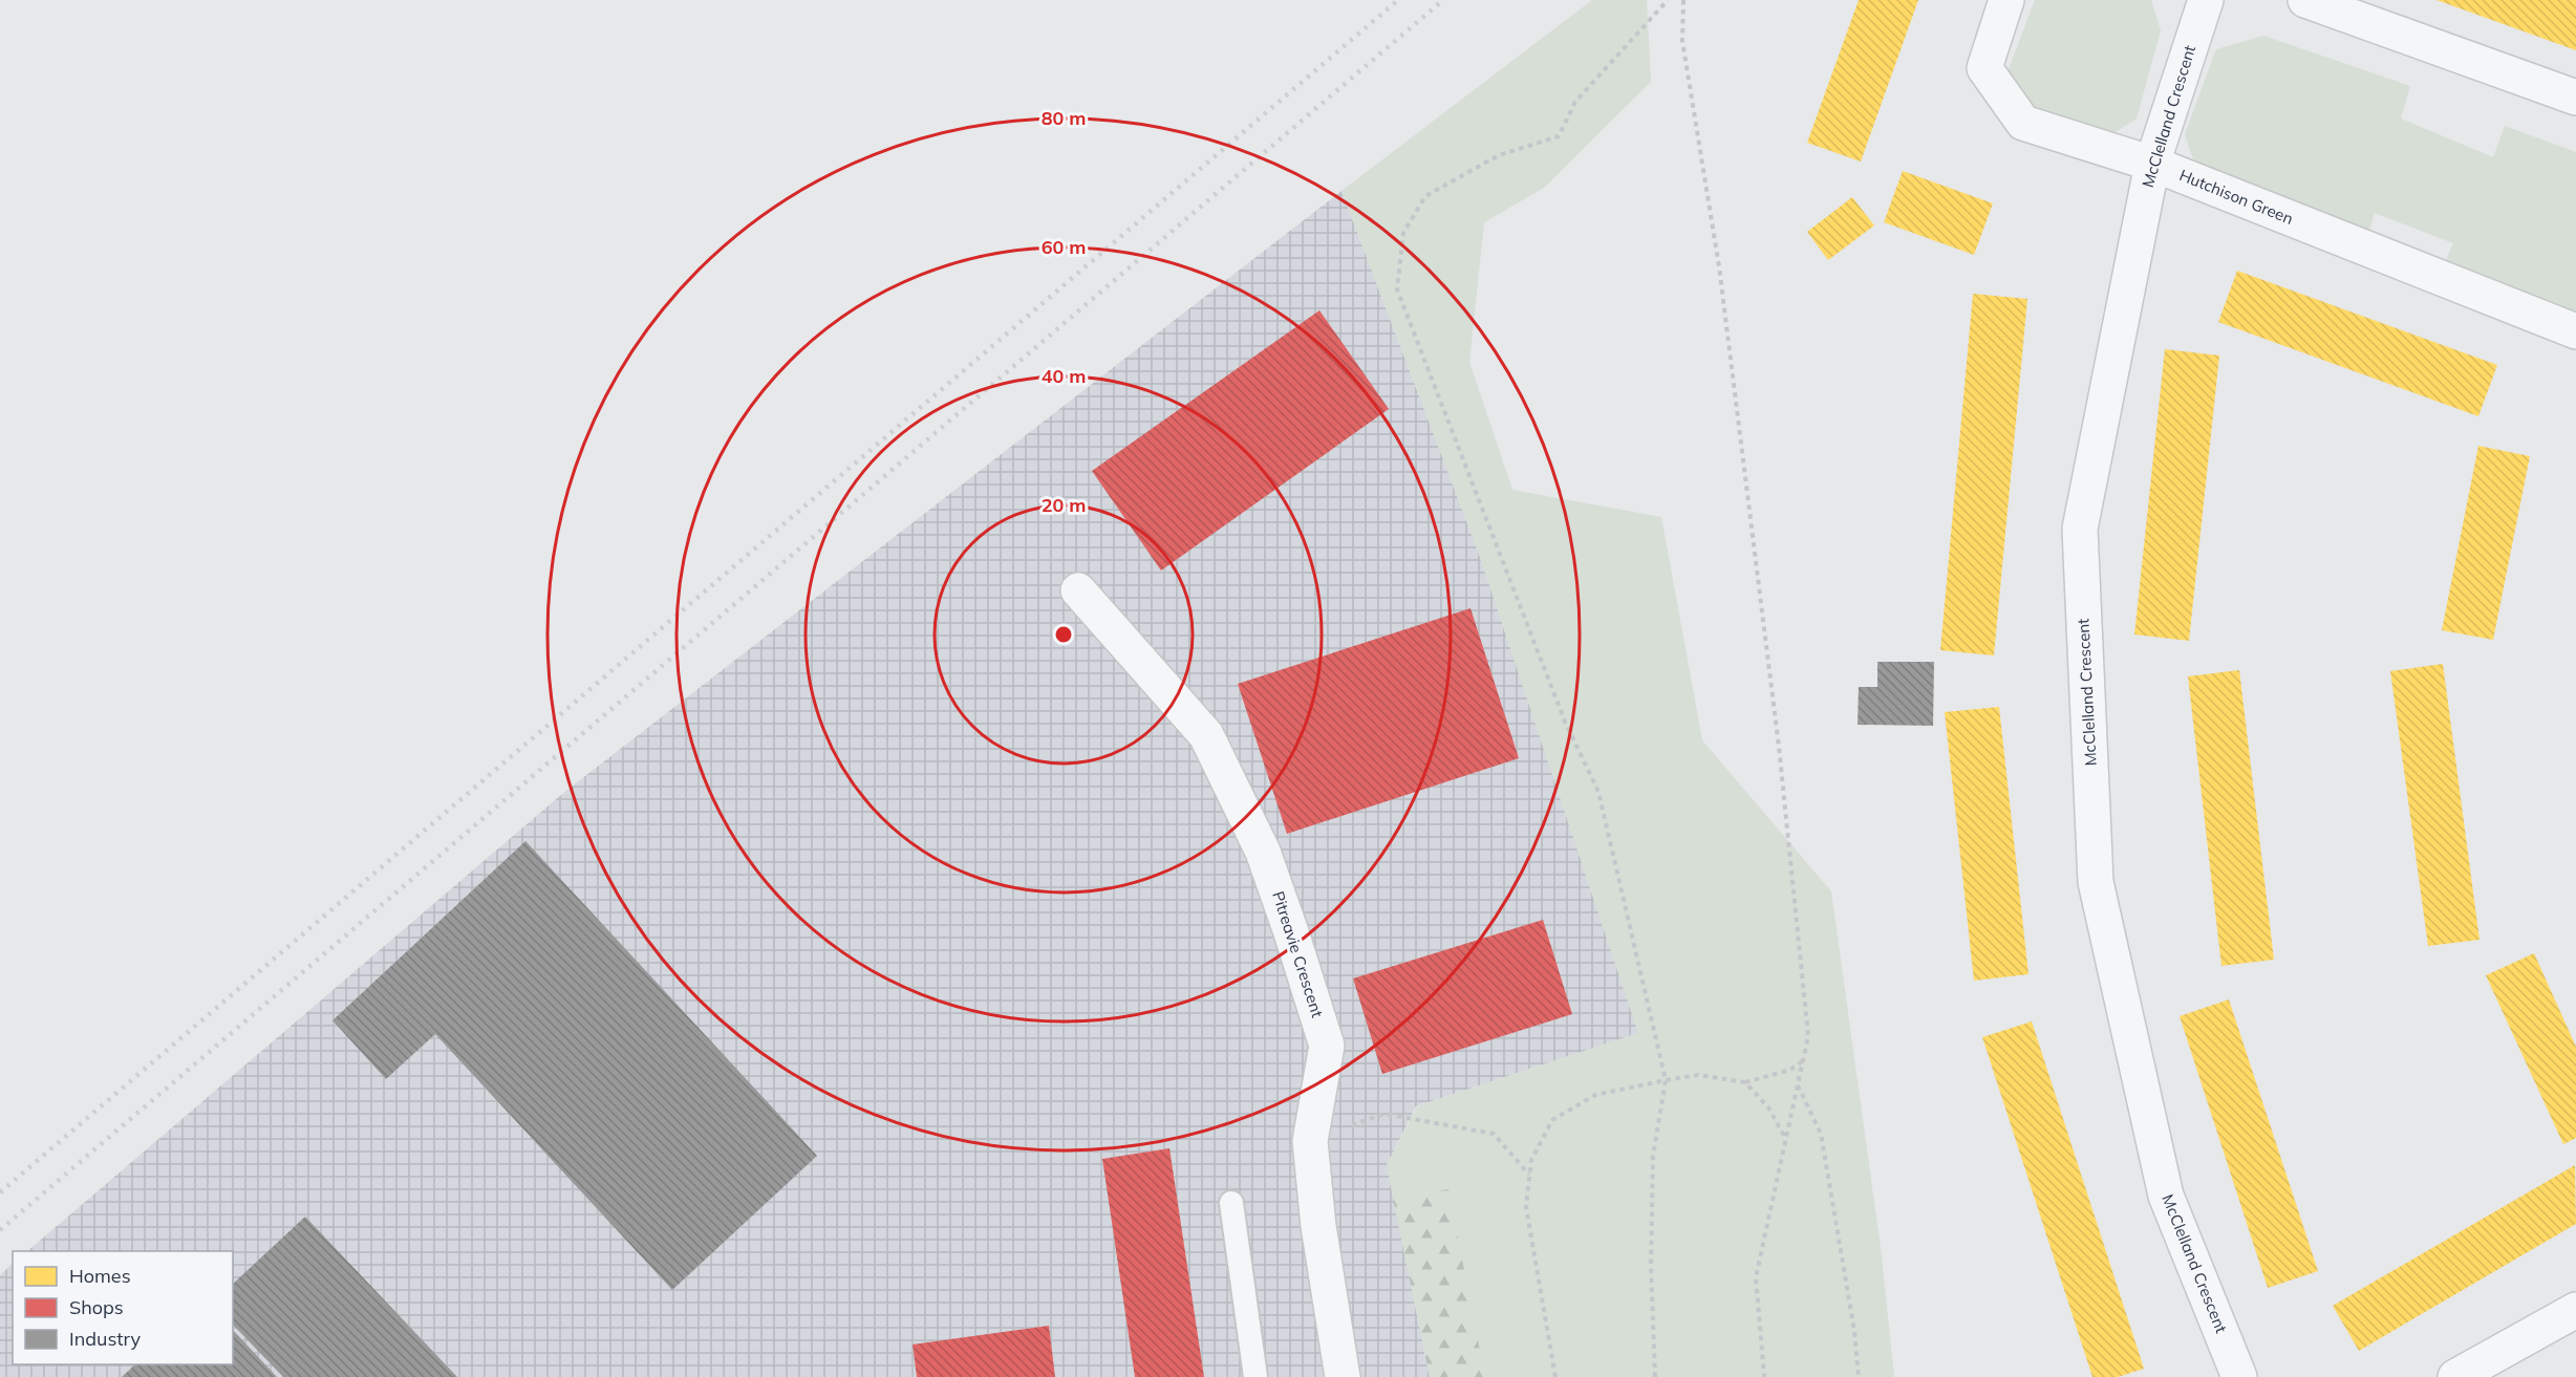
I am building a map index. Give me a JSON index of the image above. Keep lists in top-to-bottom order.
{
  "streets": {
    "street": ["McClelland Crescent", "Hutchison Green", "Pitreavie Crescent"]
  },
  "crossings": [
    ["McClelland Crescent", "Hutchison Green"]
  ],
  "legend": ["Homes", "Shops", "Industry"],
  "rings": [
    "80 m",
    "60 m",
    "40 m",
    "20 m"
  ]
}
